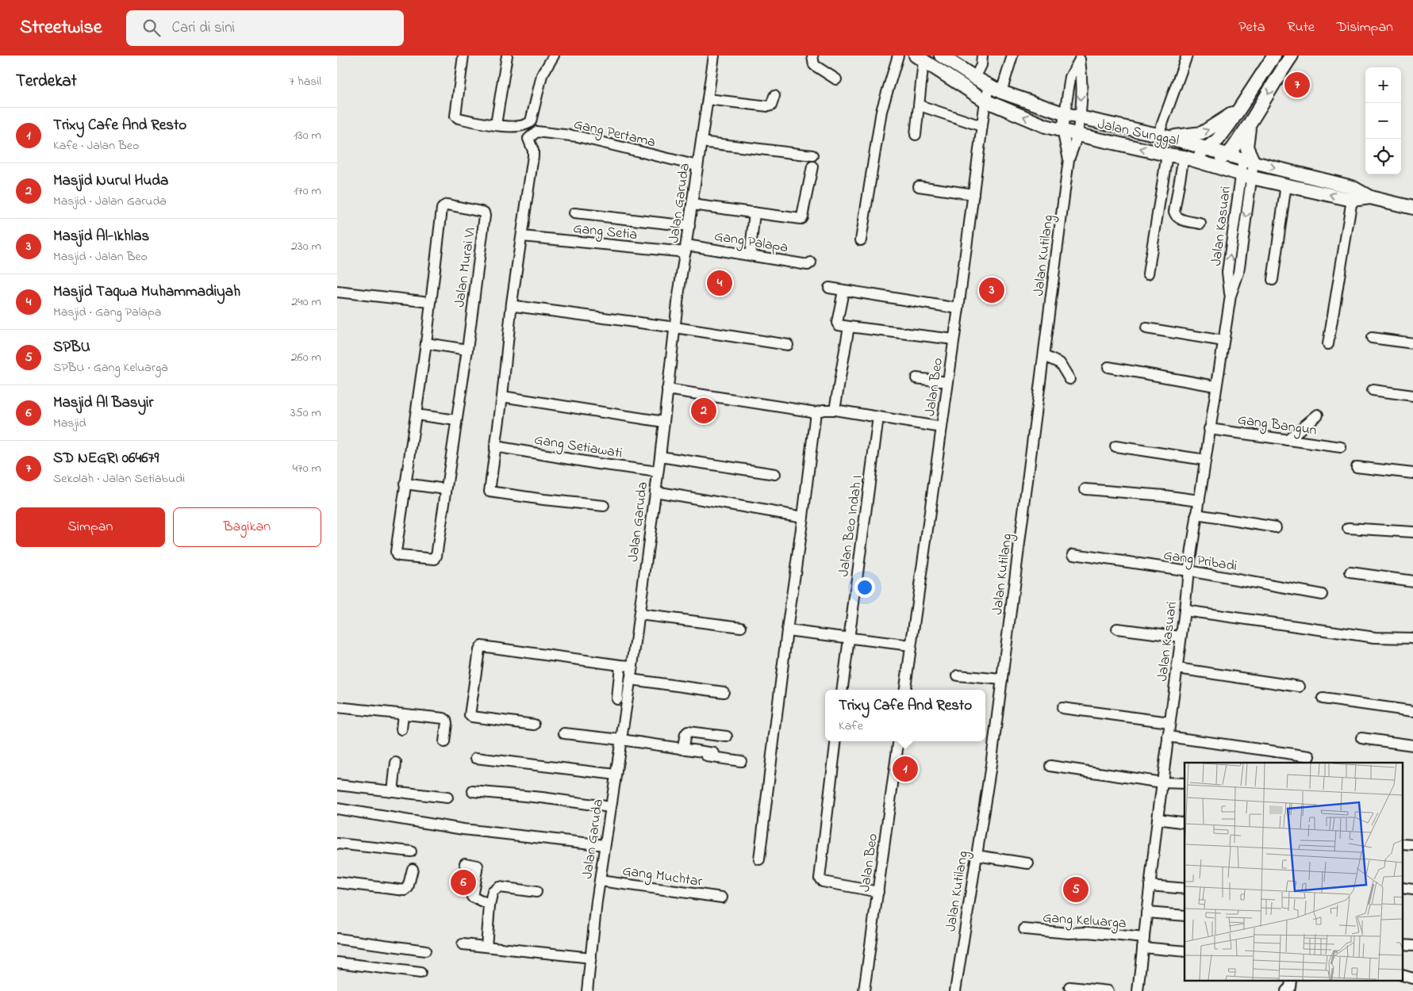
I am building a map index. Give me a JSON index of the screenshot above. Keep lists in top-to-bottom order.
{
  "streets": {
    "main road": ["Jalan Sunggal"],
    "street": [
      "Gang Pertama",
      "Jalan Garuda",
      "Jalan Kasuari",
      "Gang Setia",
      "Gang Palapa",
      "Jalan Kutilang",
      "Jalan Murai VI",
      "Jalan Beo",
      "Gang Bangun",
      "Gang Setiawati",
      "Jalan Beo Indah I",
      "Gang Pribadi",
      "Gang Muchtar",
      "Gang Keluarga"
    ]
  },
  "crossings": [
    ["Jalan Sunggal", "Jalan Kasuari"],
    ["Jalan Sunggal", "Jalan Kutilang"],
    ["Jalan Sunggal", "Jalan Beo"],
    ["Gang Pertama", "Jalan Garuda"],
    ["Gang Pertama", "Gang Setia"],
    ["Jalan Garuda", "Gang Setia"],
    ["Jalan Garuda", "Gang Palapa"],
    ["Jalan Garuda", "Gang Setiawati"],
    ["Jalan Garuda", "Gang Muchtar"],
    ["Jalan Kasuari", "Gang Bangun"],
    ["Jalan Kasuari", "Gang Pribadi"],
    ["Jalan Kasuari", "Gang Keluarga"],
    ["Gang Setia", "Gang Palapa"]
  ],
  "page": {
    "header": "Streetwise",
    "search": "Cari di sini",
    "nav": ["Peta", "Rute", "Disimpan"],
    "heading": ["Terdekat", "7 hasil"],
    "map_buttons": ["+", "−"],
    "pins": [
      "7",
      "4",
      "3",
      "2",
      "1",
      "6",
      "5"
    ],
    "list": [
      {
        "mark": "1",
        "name": "Trixy Cafe And Resto",
        "note": "Kafe · Jalan Beo",
        "value": "130 m"
      },
      {
        "mark": "2",
        "name": "Masjid Nurul Huda",
        "note": "Masjid · Jalan Garuda",
        "value": "170 m"
      },
      {
        "mark": "3",
        "name": "Masjid Al-Ikhlas",
        "note": "Masjid · Jalan Beo",
        "value": "230 m"
      },
      {
        "mark": "4",
        "name": "Masjid Taqwa Muhammadiyah",
        "note": "Masjid · Gang Palapa",
        "value": "240 m"
      },
      {
        "mark": "5",
        "name": "SPBU",
        "note": "SPBU · Gang Keluarga",
        "value": "260 m"
      },
      {
        "mark": "6",
        "name": "Masjid Al Basyir",
        "note": "Masjid",
        "value": "350 m"
      },
      {
        "mark": "7",
        "name": "SD NEGRI 064679",
        "note": "Sekolah · Jalan Setiabudi",
        "value": "470 m"
      }
    ],
    "buttons": ["Simpan", "Bagikan"],
    "popup": ["Trixy Cafe And Resto", "Kafe"]
  }
}
